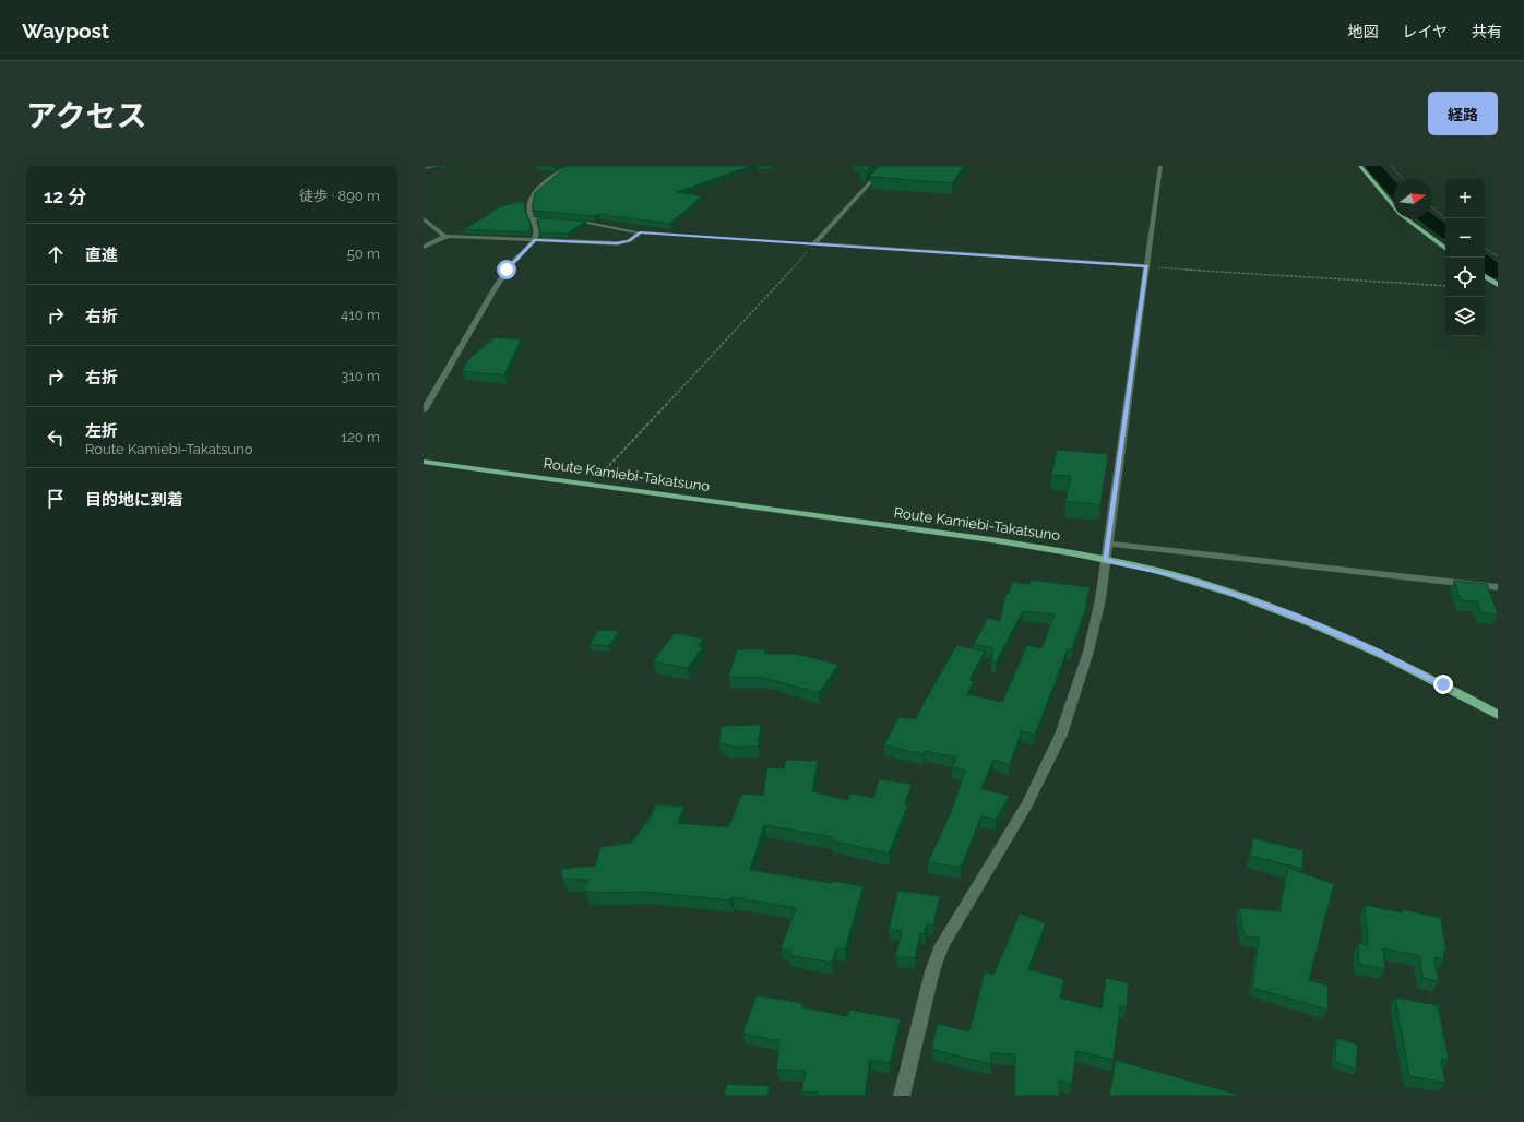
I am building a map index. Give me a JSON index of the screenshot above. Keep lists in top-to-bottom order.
{
  "streets": {
    "main road": ["Route Kamiebi-Takatsuno"]
  },
  "north": "right",
  "page": {
    "header": "Waypost",
    "nav": ["地図", "レイヤ", "共有"],
    "title": "アクセス",
    "buttons": "経路",
    "heading": ["12 分", "徒歩 · 890 m"],
    "map_buttons": ["+", "−"],
    "list": [
      ["直進", "50 m"],
      ["右折", "410 m"],
      ["右折", "310 m"],
      ["左折", "Route Kamiebi-Takatsuno", "120 m"],
      "目的地に到着"
    ]
  }
}
